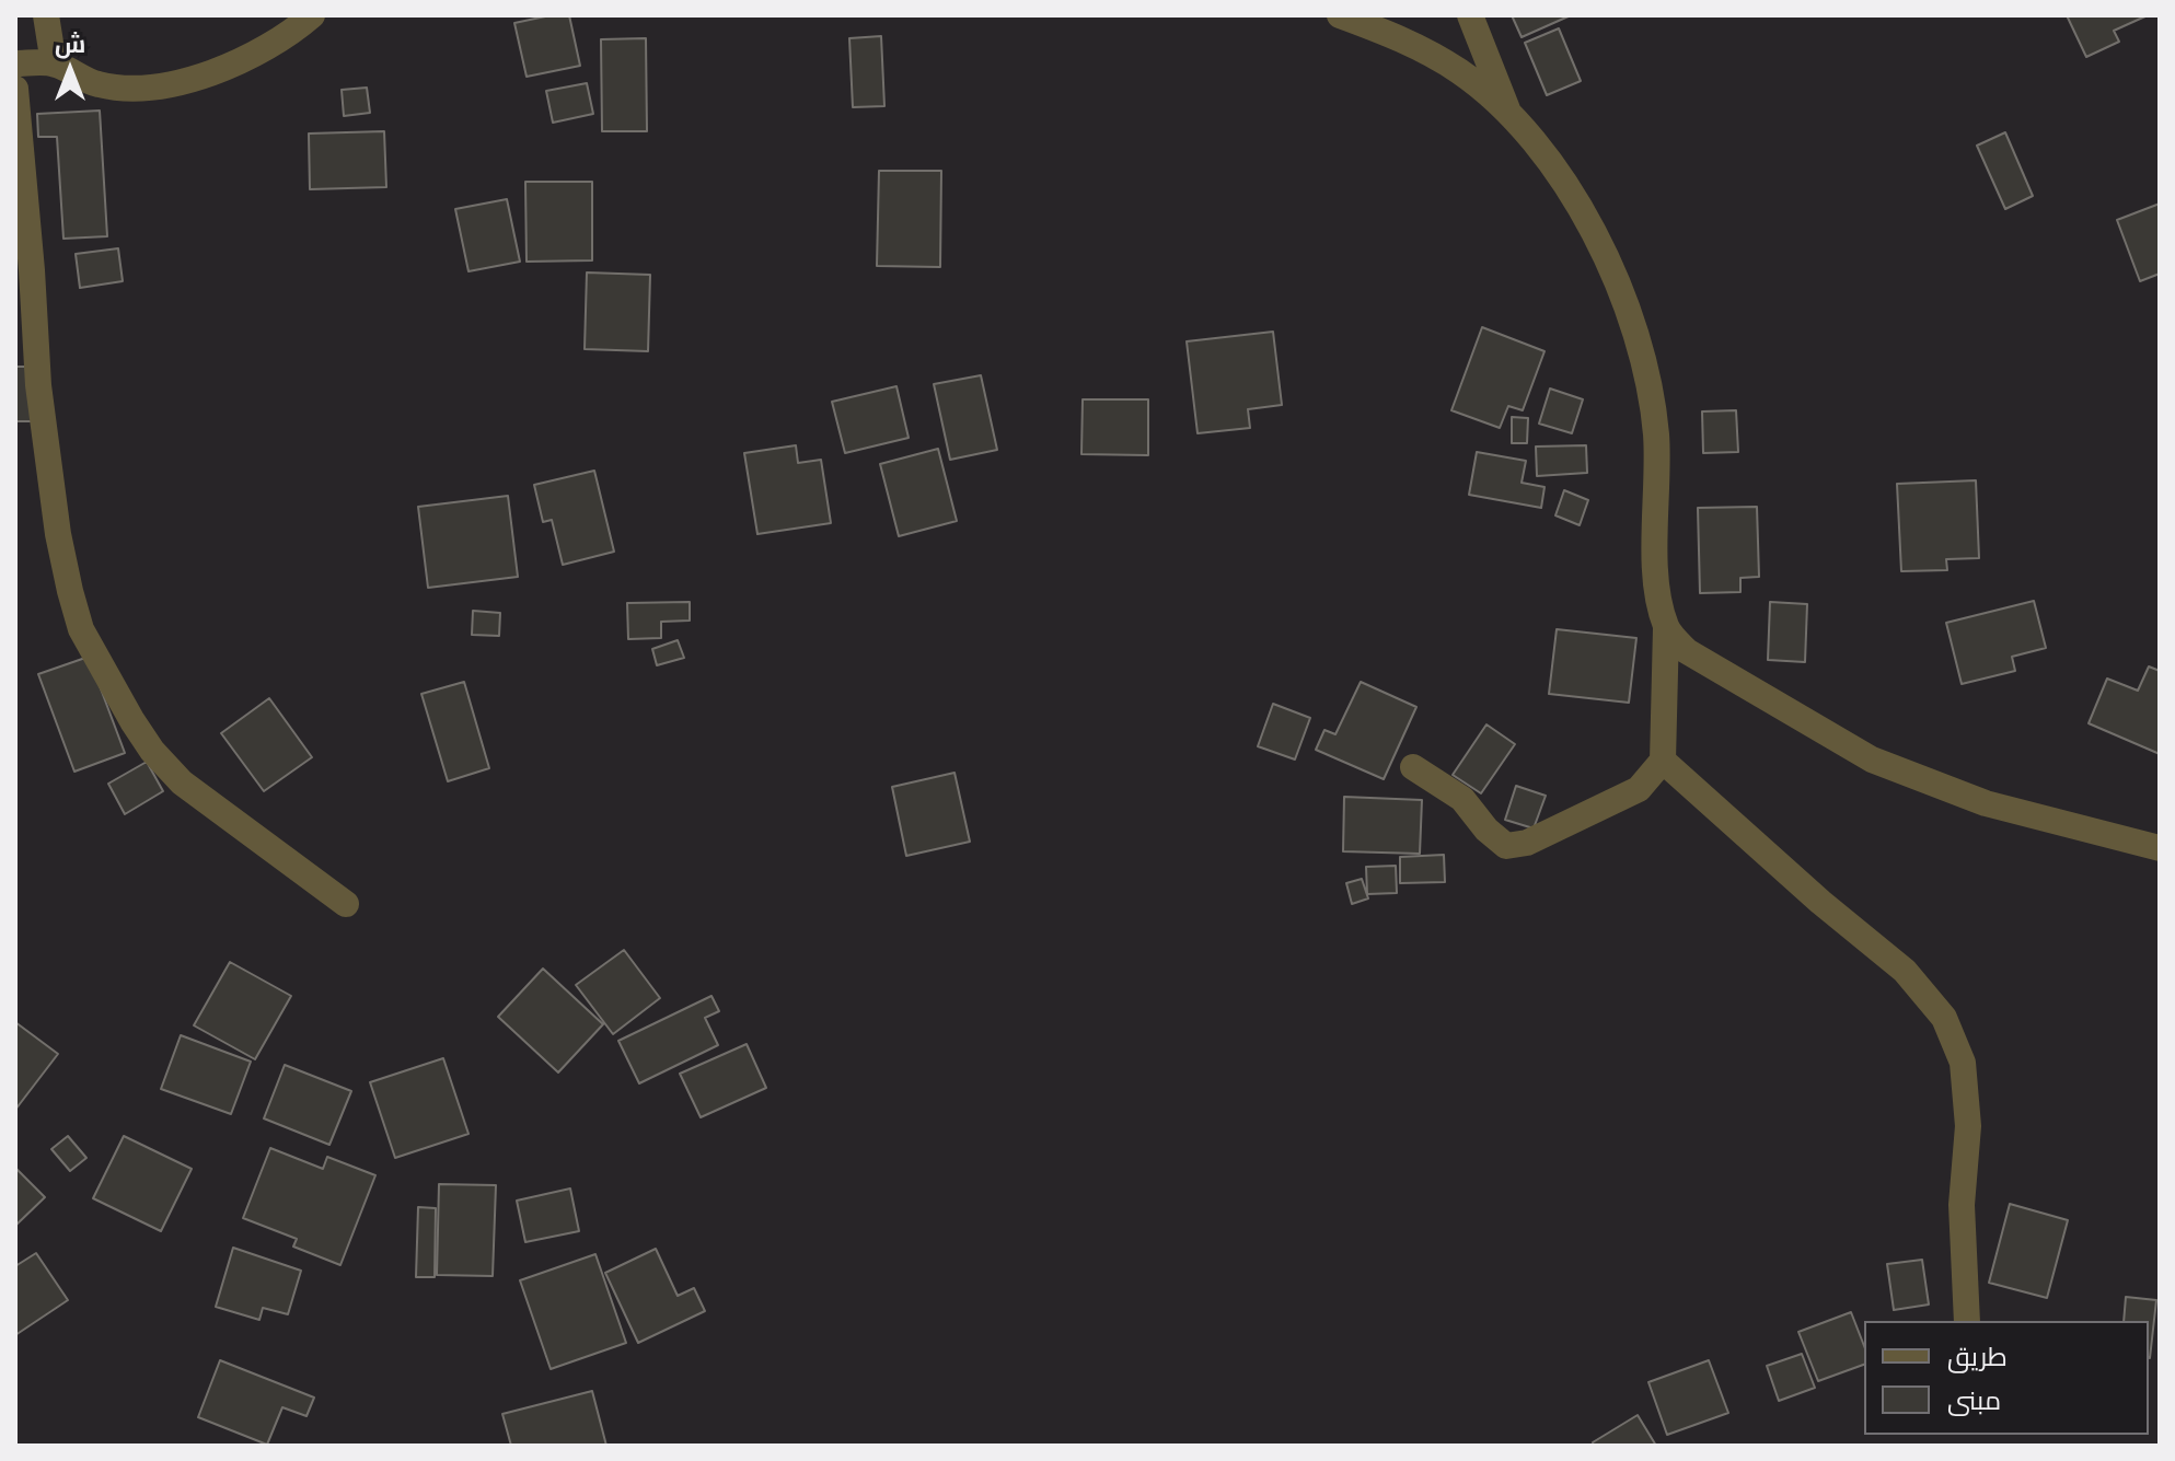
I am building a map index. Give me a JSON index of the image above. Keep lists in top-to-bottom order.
{
  "legend": ["طريق", "مبنى"],
  "north": "top"
}
